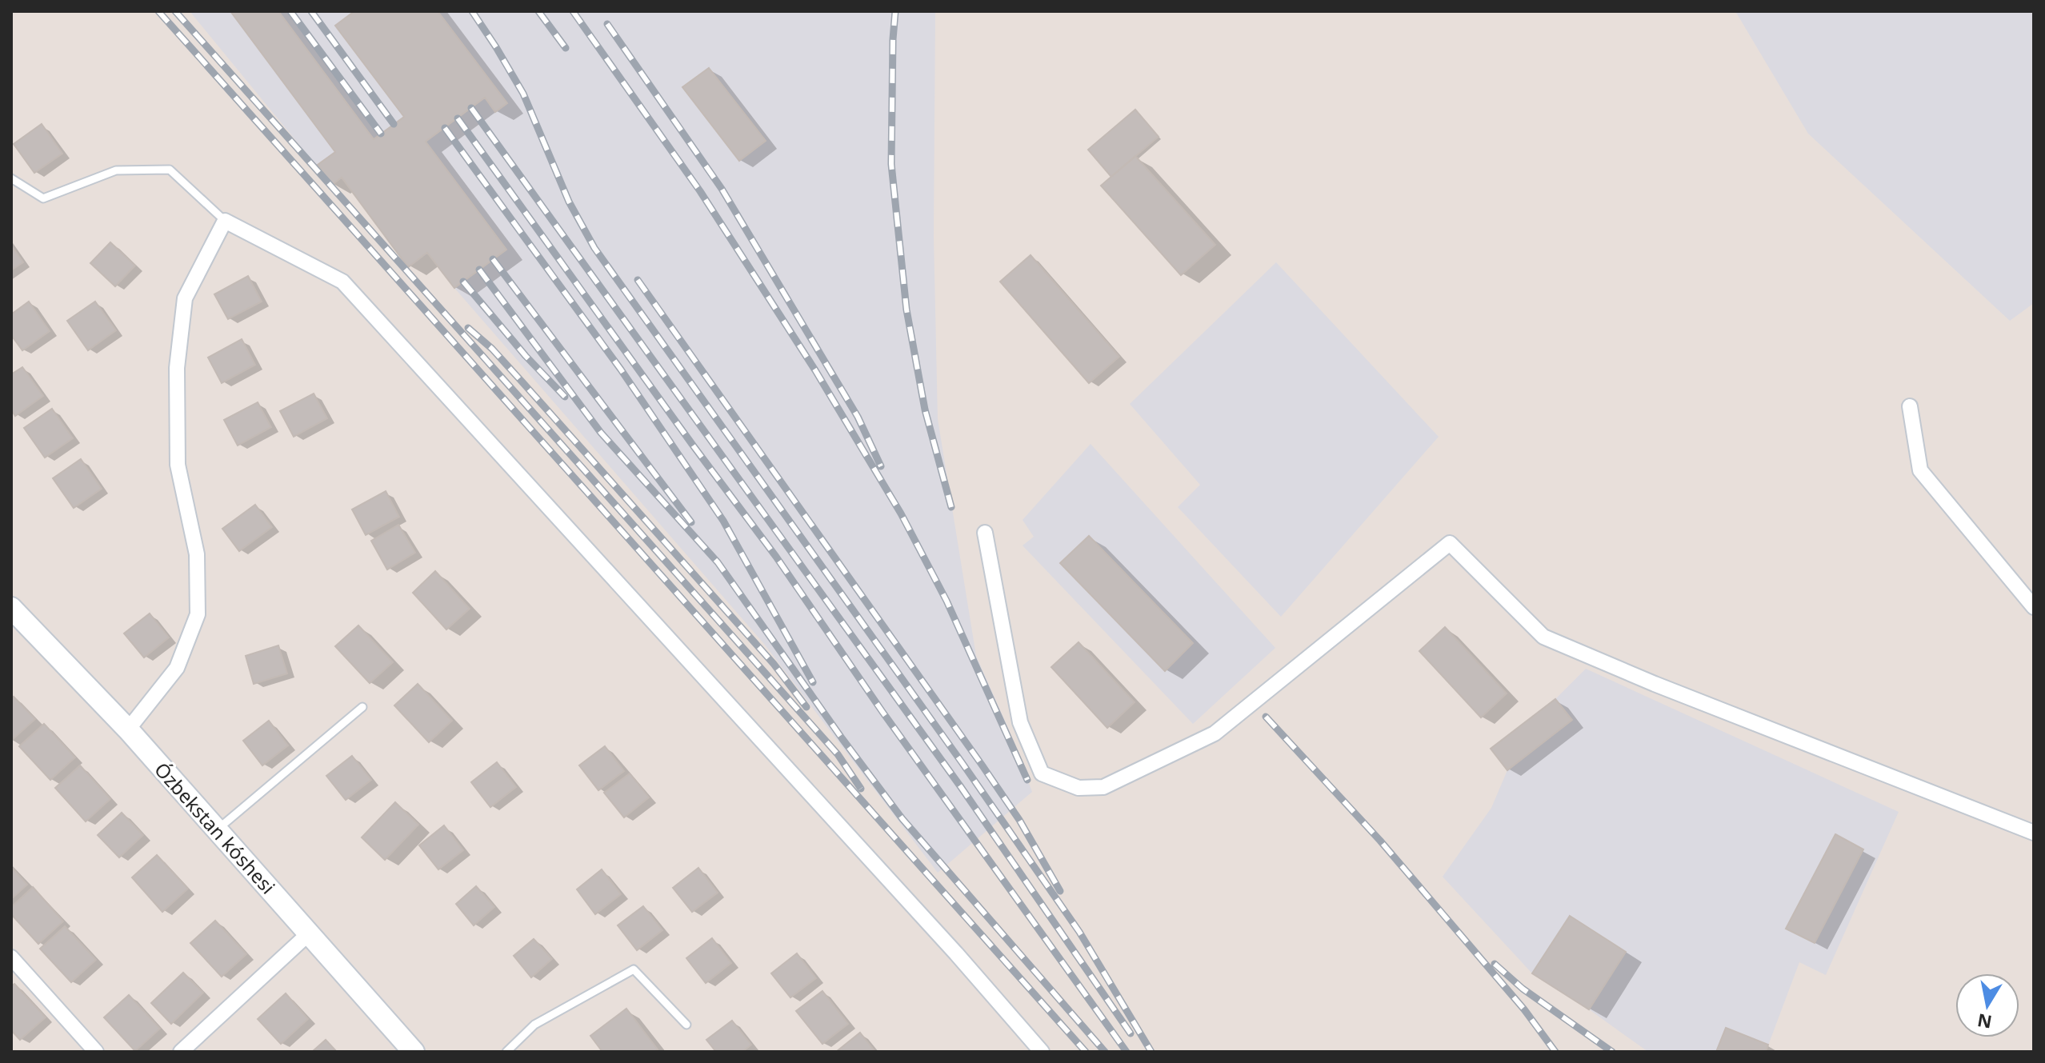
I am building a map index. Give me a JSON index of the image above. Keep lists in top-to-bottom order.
{
  "streets": {
    "street": ["Ózbekstan kóshesi"]
  },
  "north": "bottom"
}
